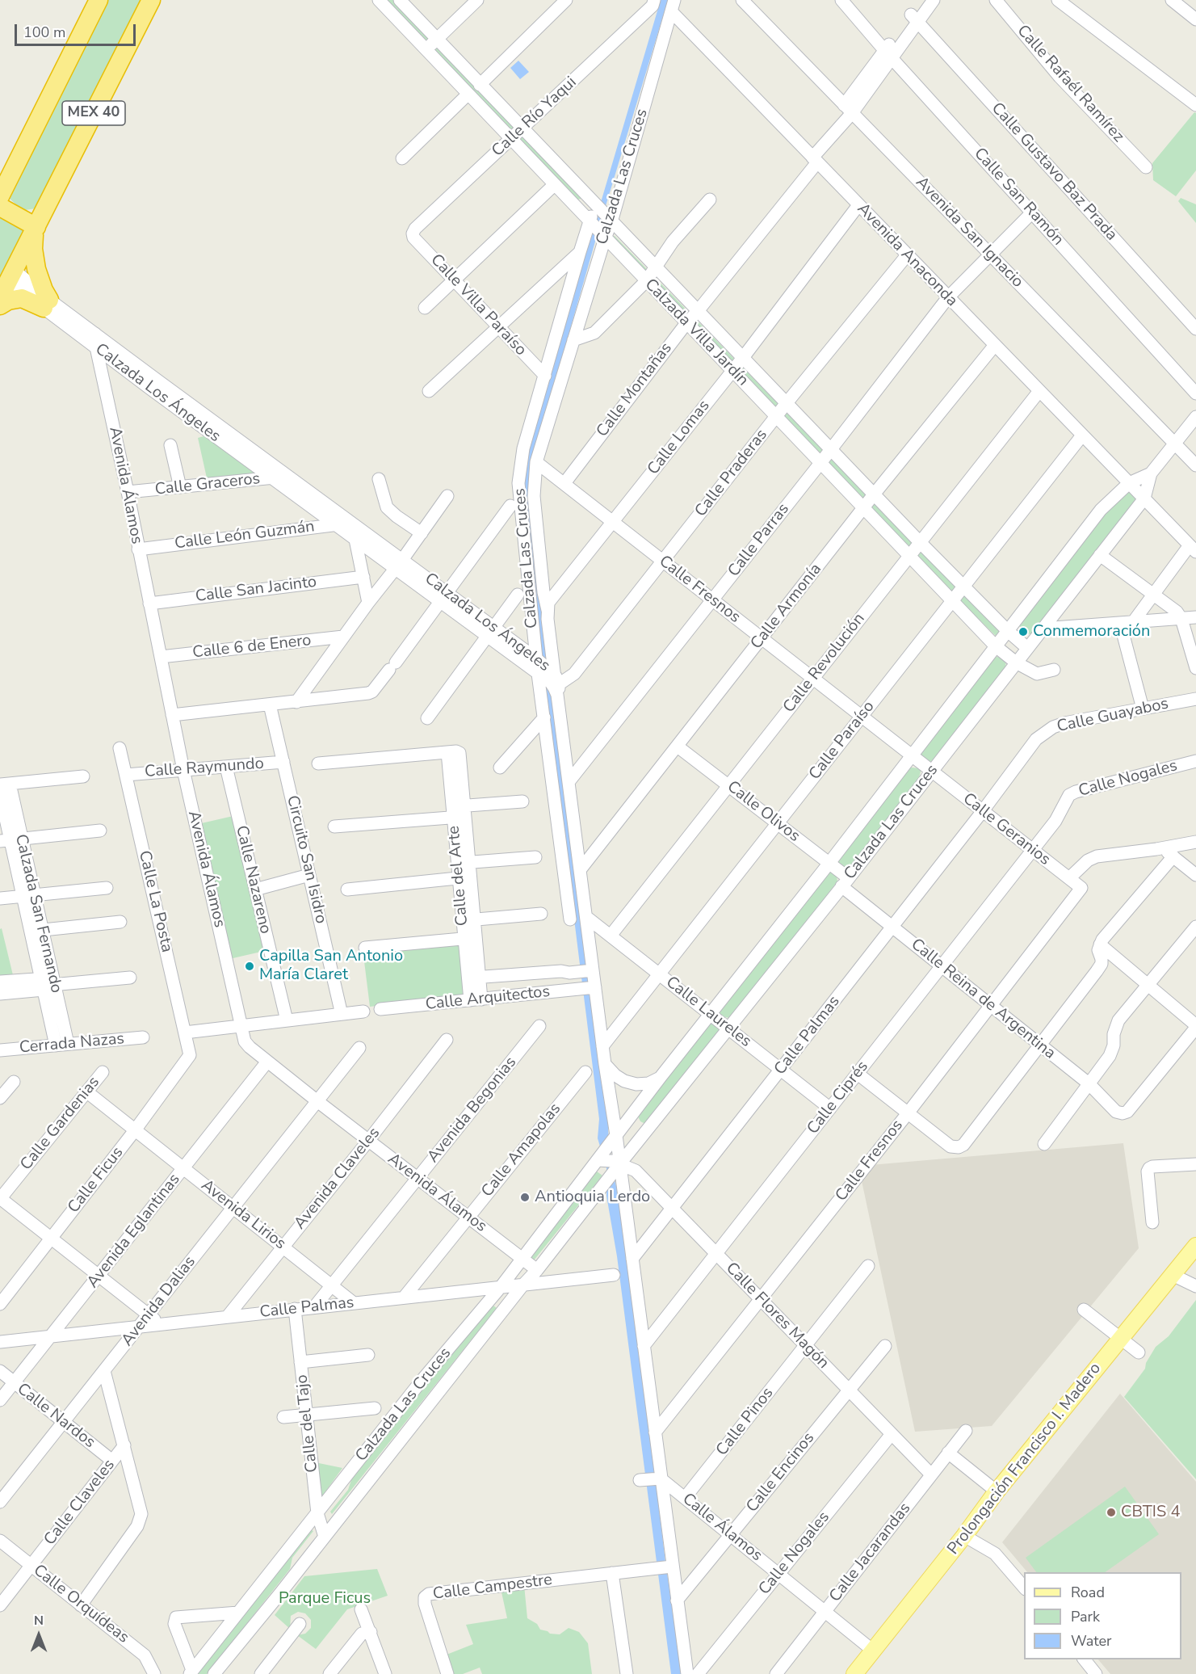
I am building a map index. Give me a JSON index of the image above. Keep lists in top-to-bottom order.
{
  "streets": {
    "highway": ["MEX 40"],
    "main road": ["Prolongación Francisco I. Madero"],
    "street": [
      "Calle Rafaél Ramírez",
      "Calle Río Yaqui",
      "Calle Gustavo Baz Prada",
      "Calzada Las Cruces",
      "Calle San Ramón",
      "Avenida San Ignacio",
      "Avenida Anaconda",
      "Calle Villa Paraíso",
      "Calzada Villa Jardín",
      "Calle Montañas",
      "Calzada Los Ángeles",
      "Calle Lomas",
      "Calle Praderas",
      "Calle Graceros",
      "Avenida Álamos",
      "Calle León Guzmán",
      "Calle Parras",
      "Calle San Jacinto",
      "Calle Fresnos",
      "Calle Armonía",
      "Calle 6 de Enero",
      "Calle Revolución",
      "Calle Guayabos",
      "Calle Paraíso",
      "Calle Raymundo",
      "Calle Nogales",
      "Calle Olivos",
      "Calle Geranios",
      "Circuito San Isidro",
      "Calle del Arte",
      "Calle Nazareno",
      "Calle La Posta",
      "Calzada San Fernando",
      "Calle Arquitectos",
      "Calle Reina de Argentina",
      "Calle Laureles",
      "Calle Palmas",
      "Cerrada Nazas",
      "Calle Ciprés",
      "Avenida Begonias",
      "Calle Gardenias",
      "Calle Amapolas",
      "Avenida Claveles",
      "Calle Ficus",
      "Avenida Lirios",
      "Avenida Eglantinas",
      "Avenida Dalias",
      "Calle Flores Magón",
      "Calle Nardos",
      "Calle Pinos",
      "Calle del Tajo",
      "Calle Encinos",
      "Calle Claveles",
      "Calle Álamos",
      "Calle Jacarandas",
      "Calle Campestre",
      "Calle Orquídeas"
    ]
  },
  "crossings": [
    ["MEX 40", "Calzada Los Ángeles"],
    ["Calle Río Yaqui", "Calle Villa Paraíso"],
    ["Calle Río Yaqui", "Calzada Villa Jardín"],
    ["Calle Gustavo Baz Prada", "Calle Montañas"],
    ["Calzada Las Cruces", "Avenida San Ignacio"],
    ["Calzada Las Cruces", "Avenida Anaconda"],
    ["Calzada Las Cruces", "Calle Villa Paraíso"],
    ["Calzada Las Cruces", "Calzada Villa Jardín"],
    ["Calzada Las Cruces", "Calzada Los Ángeles"],
    ["Calzada Las Cruces", "Calle Lomas"],
    ["Calzada Las Cruces", "Calle Praderas"],
    ["Calzada Las Cruces", "Avenida Álamos"],
    ["Calzada Las Cruces", "Calle Parras"],
    ["Calzada Las Cruces", "Calle Fresnos"],
    ["Calzada Las Cruces", "Calle Armonía"],
    ["Calzada Las Cruces", "Calle Paraíso"],
    ["Calzada Las Cruces", "Calle Olivos"],
    ["Calzada Las Cruces", "Calle Geranios"],
    ["Calzada Las Cruces", "Calle Arquitectos"],
    ["Calzada Las Cruces", "Calle Reina de Argentina"],
    ["Calzada Las Cruces", "Calle Laureles"],
    ["Calzada Las Cruces", "Calle Palmas"],
    ["Calzada Las Cruces", "Calle Ciprés"],
    ["Calzada Las Cruces", "Calle Flores Magón"],
    ["Calzada Las Cruces", "Calle del Tajo"],
    ["Calzada Las Cruces", "Calle Encinos"],
    ["Calzada Las Cruces", "Calle Álamos"],
    ["Calzada Las Cruces", "Calle Campestre"],
    ["Calle San Ramón", "Calle Montañas"],
    ["Calle San Ramón", "Calle Parras"],
    ["Avenida San Ignacio", "Calle Montañas"],
    ["Avenida San Ignacio", "Calle Parras"],
    ["Avenida Anaconda", "Calle Montañas"],
    ["Avenida Anaconda", "Calle Lomas"],
    ["Avenida Anaconda", "Calle Praderas"],
    ["Avenida Anaconda", "Calle Parras"],
    ["Avenida Anaconda", "Calle Armonía"],
    ["Avenida Anaconda", "Calle Revolución"],
    ["Avenida Anaconda", "Calle Paraíso"],
    ["Calzada Villa Jardín", "Calle Montañas"],
    ["Calzada Villa Jardín", "Calle Lomas"],
    ["Calzada Villa Jardín", "Calle Praderas"],
    ["Calzada Villa Jardín", "Calle Parras"],
    ["Calzada Villa Jardín", "Calle Armonía"],
    ["Calzada Villa Jardín", "Calle Revolución"],
    ["Calzada Villa Jardín", "Calle Paraíso"],
    ["Calle Montañas", "Calle Fresnos"],
    ["Calzada Los Ángeles", "Calle Praderas"],
    ["Calzada Los Ángeles", "Calle Graceros"],
    ["Calzada Los Ángeles", "Avenida Álamos"],
    ["Calzada Los Ángeles", "Calle León Guzmán"],
    ["Calle Lomas", "Calle Fresnos"],
    ["Calle Praderas", "Calle Fresnos"],
    ["Calle Graceros", "Avenida Álamos"],
    ["Avenida Álamos", "Calle León Guzmán"],
    ["Avenida Álamos", "Calle San Jacinto"],
    ["Avenida Álamos", "Calle 6 de Enero"],
    ["Avenida Álamos", "Calle Raymundo"],
    ["Avenida Álamos", "Avenida Begonias"],
    ["Avenida Álamos", "Calle Amapolas"],
    ["Avenida Álamos", "Avenida Claveles"],
    ["Avenida Álamos", "Avenida Eglantinas"],
    ["Avenida Álamos", "Avenida Dalias"],
    ["Calle Parras", "Calle Fresnos"],
    ["Calle Fresnos", "Calle Armonía"],
    ["Calle Fresnos", "Calle Revolución"],
    ["Calle Fresnos", "Calle Paraíso"],
    ["Calle Fresnos", "Calle Geranios"],
    ["Calle Fresnos", "Calle Reina de Argentina"],
    ["Calle Fresnos", "Calle Flores Magón"],
    ["Calle Armonía", "Calle Olivos"],
    ["Calle Revolución", "Calle Olivos"],
    ["Calle Revolución", "Calle Laureles"],
    ["Calle Guayabos", "Calle Geranios"],
    ["Calle Guayabos", "Calle Palmas"],
    ["Calle Paraíso", "Calle Olivos"],
    ["Calle Paraíso", "Calle Laureles"],
    ["Calle Raymundo", "Circuito San Isidro"],
    ["Calle Raymundo", "Calle Nazareno"],
    ["Calle Raymundo", "Calle La Posta"],
    ["Calle Nogales", "Calle Geranios"],
    ["Calle Nogales", "Calle Ciprés"],
    ["Calle Nogales", "Calle Flores Magón"],
    ["Calle Nogales", "Calle Álamos"],
    ["Calle Olivos", "Calle Reina de Argentina"],
    ["Calle Geranios", "Calle Palmas"],
    ["Calle Geranios", "Calle Ciprés"],
    ["Calle del Arte", "Calle Arquitectos"],
    ["Calle La Posta", "Calle Ficus"],
    ["Calzada San Fernando", "Cerrada Nazas"],
    ["Calle Reina de Argentina", "Calle Palmas"],
    ["Calle Reina de Argentina", "Calle Ciprés"],
    ["Calle Laureles", "Calle Palmas"],
    ["Calle Laureles", "Calle Ciprés"],
    ["Calle Palmas", "Avenida Begonias"],
    ["Calle Palmas", "Calle Amapolas"],
    ["Calle Palmas", "Avenida Claveles"],
    ["Calle Palmas", "Avenida Lirios"],
    ["Calle Palmas", "Avenida Eglantinas"],
    ["Calle Palmas", "Avenida Dalias"],
    ["Calle Palmas", "Calle Flores Magón"],
    ["Calle Palmas", "Calle del Tajo"],
    ["Calle Ciprés", "Calle Flores Magón"],
    ["Avenida Begonias", "Avenida Lirios"],
    ["Calle Gardenias", "Avenida Lirios"],
    ["Avenida Claveles", "Avenida Lirios"],
    ["Calle Ficus", "Avenida Lirios"],
    ["Avenida Lirios", "Avenida Eglantinas"],
    ["Avenida Lirios", "Avenida Dalias"],
    ["Avenida Eglantinas", "Calle Nardos"],
    ["Avenida Dalias", "Calle Nardos"],
    ["Calle Flores Magón", "Calle Pinos"],
    ["Calle Flores Magón", "Calle Encinos"],
    ["Calle Flores Magón", "Calle Jacarandas"],
    ["Calle Nardos", "Calle Claveles"],
    ["Calle Pinos", "Calle Álamos"],
    ["Prolongación Francisco I. Madero", "Calle Álamos"],
    ["Calle Encinos", "Calle Álamos"],
    ["Calle Claveles", "Calle Orquídeas"],
    ["Calle Álamos", "Calle Jacarandas"]
  ],
  "parks": ["Parque Ficus"],
  "places": [
    "Conmemoración",
    "Capilla San Antonio María Claret",
    "Antioquia Lerdo",
    "CBTIS 4"
  ],
  "legend": ["Road", "Park", "Water"],
  "scale_bar": "100 m",
  "north": "top"
}
